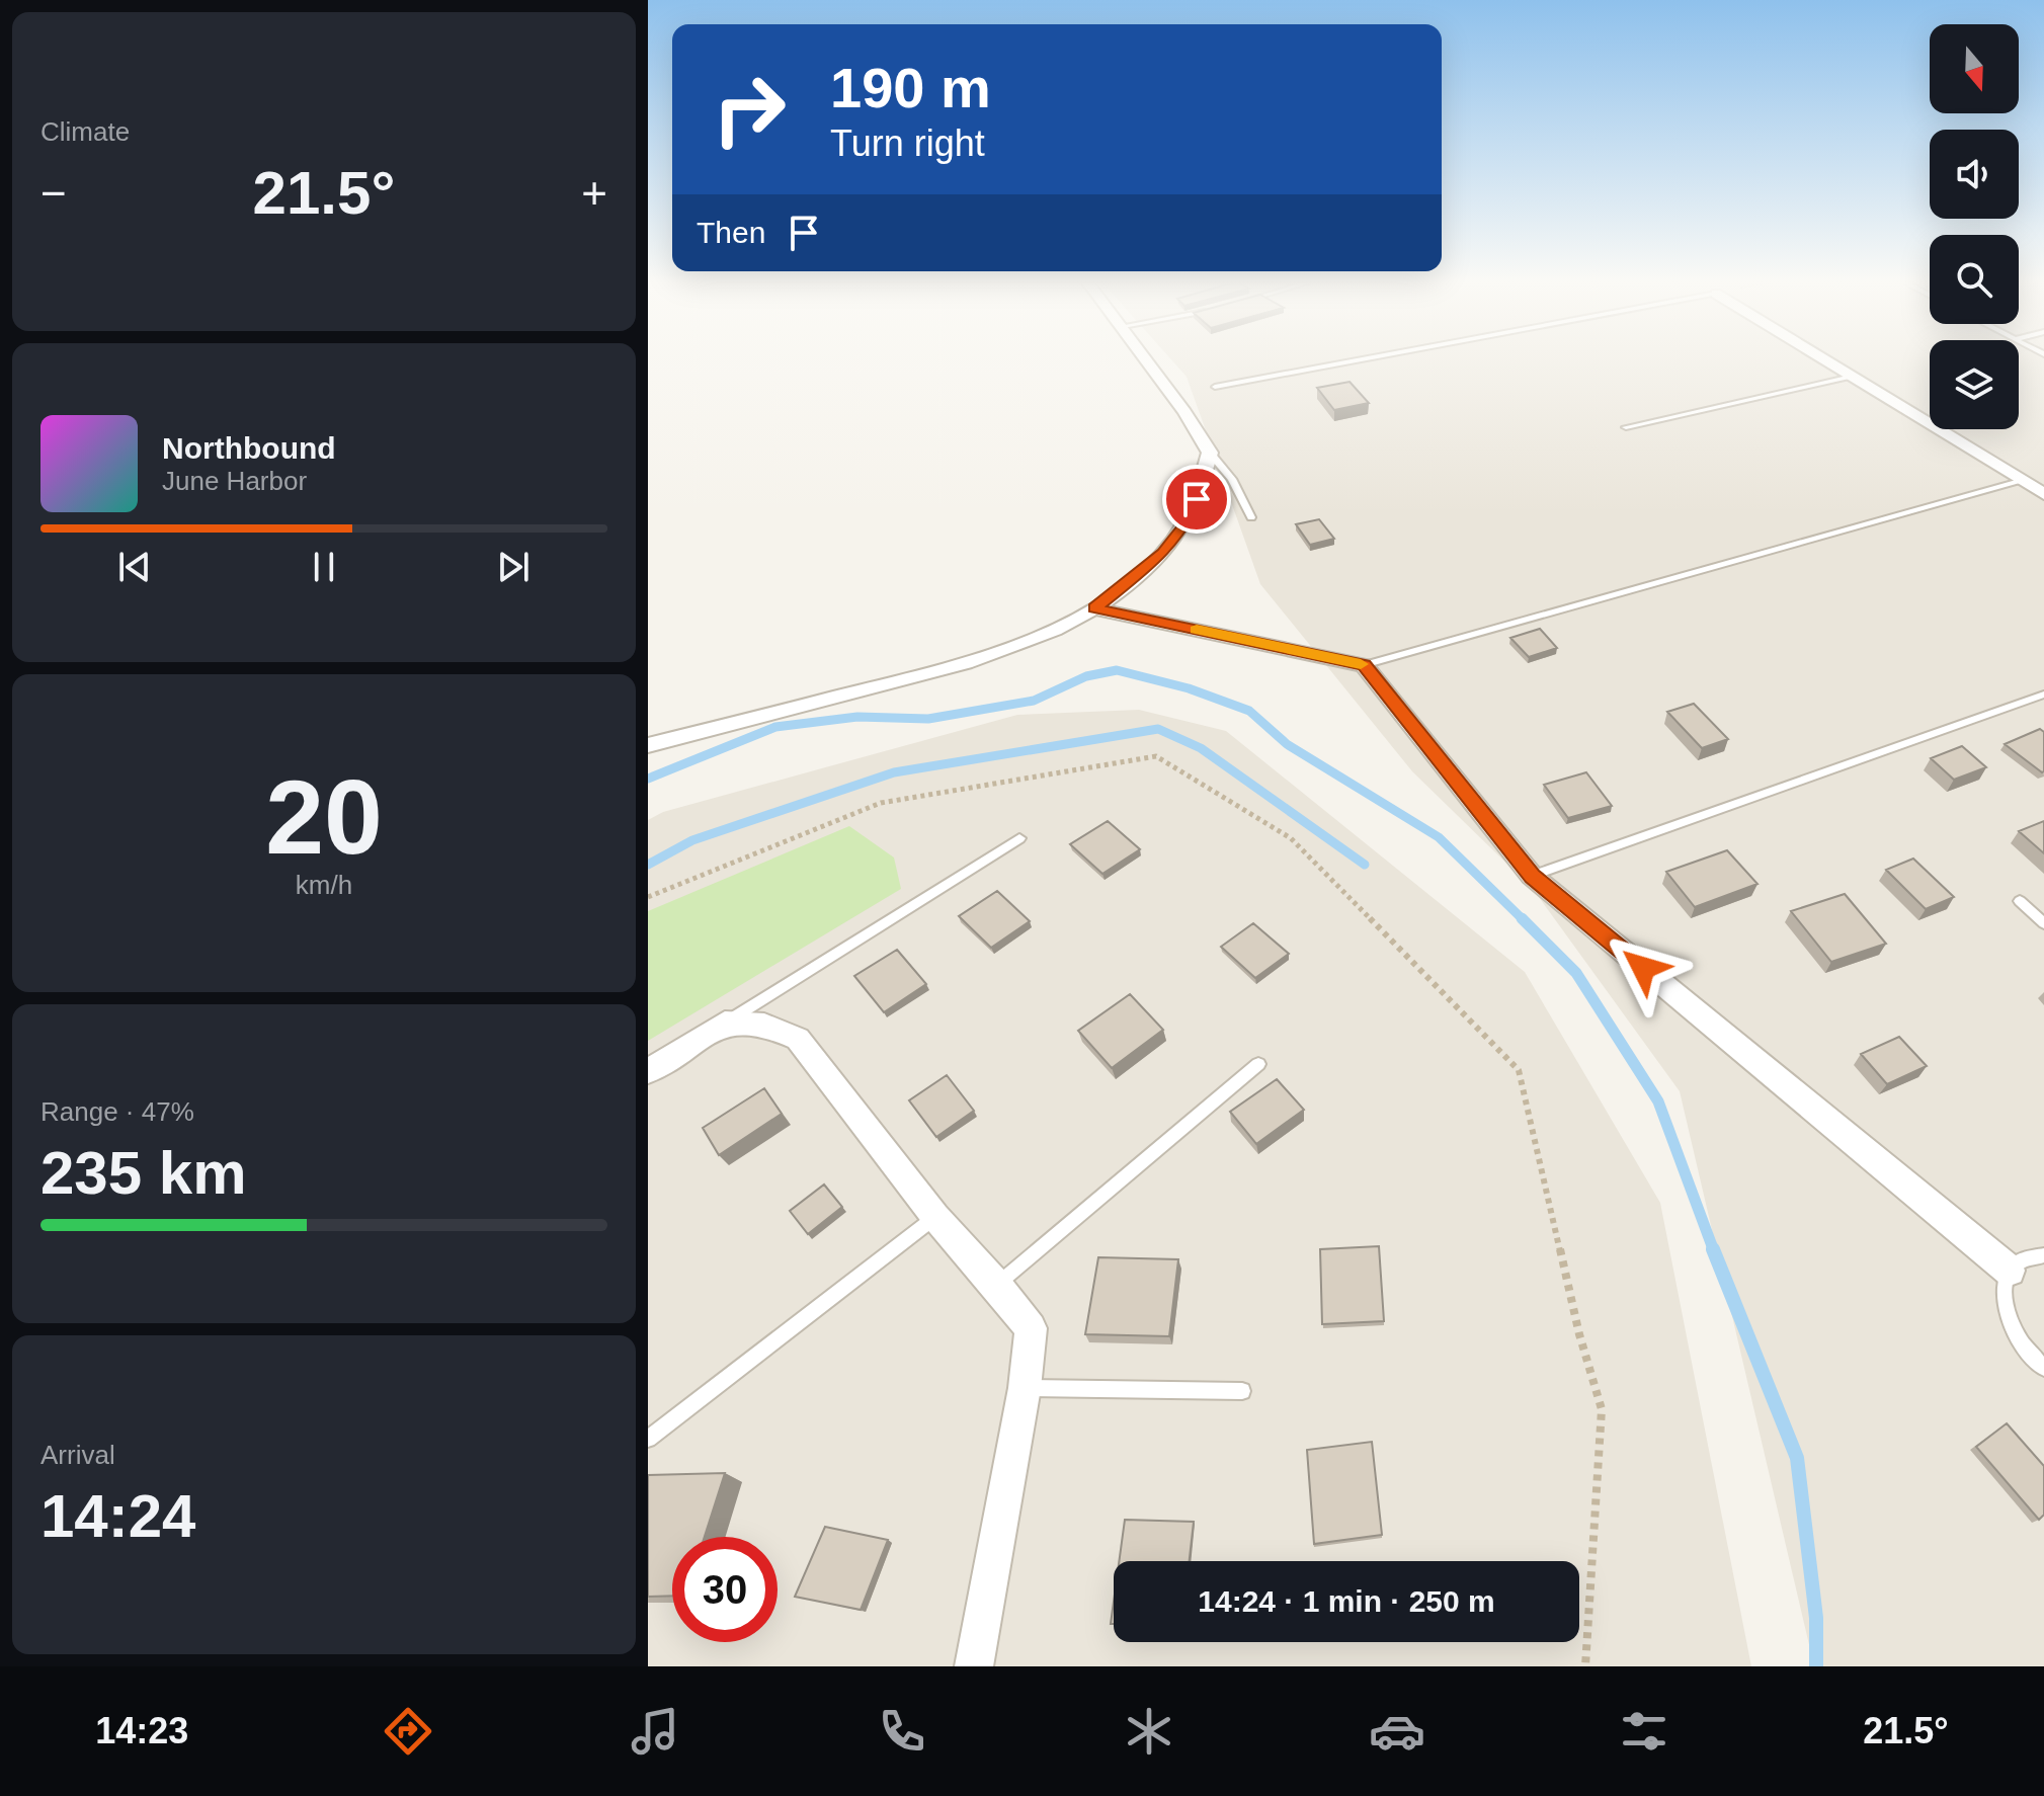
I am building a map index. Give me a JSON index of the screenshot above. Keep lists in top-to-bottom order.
{
  "north": "bottom",
  "page": {
    "tile": [
      "Climate",
      ["20", "km/h"],
      ["Range · 47%", "235 km"],
      ["Arrival", "14:24"]
    ],
    "turn": ["190 m", "Turn right"],
    "heat": ["−", "21.5°", "+"],
    "then": "Then",
    "song": ["Northbound", "June Harbor"],
    "limit": "30",
    "trip": "14:24 · 1 min · 250 m",
    "tabs": ["14:23", "21.5°"]
  }
}
